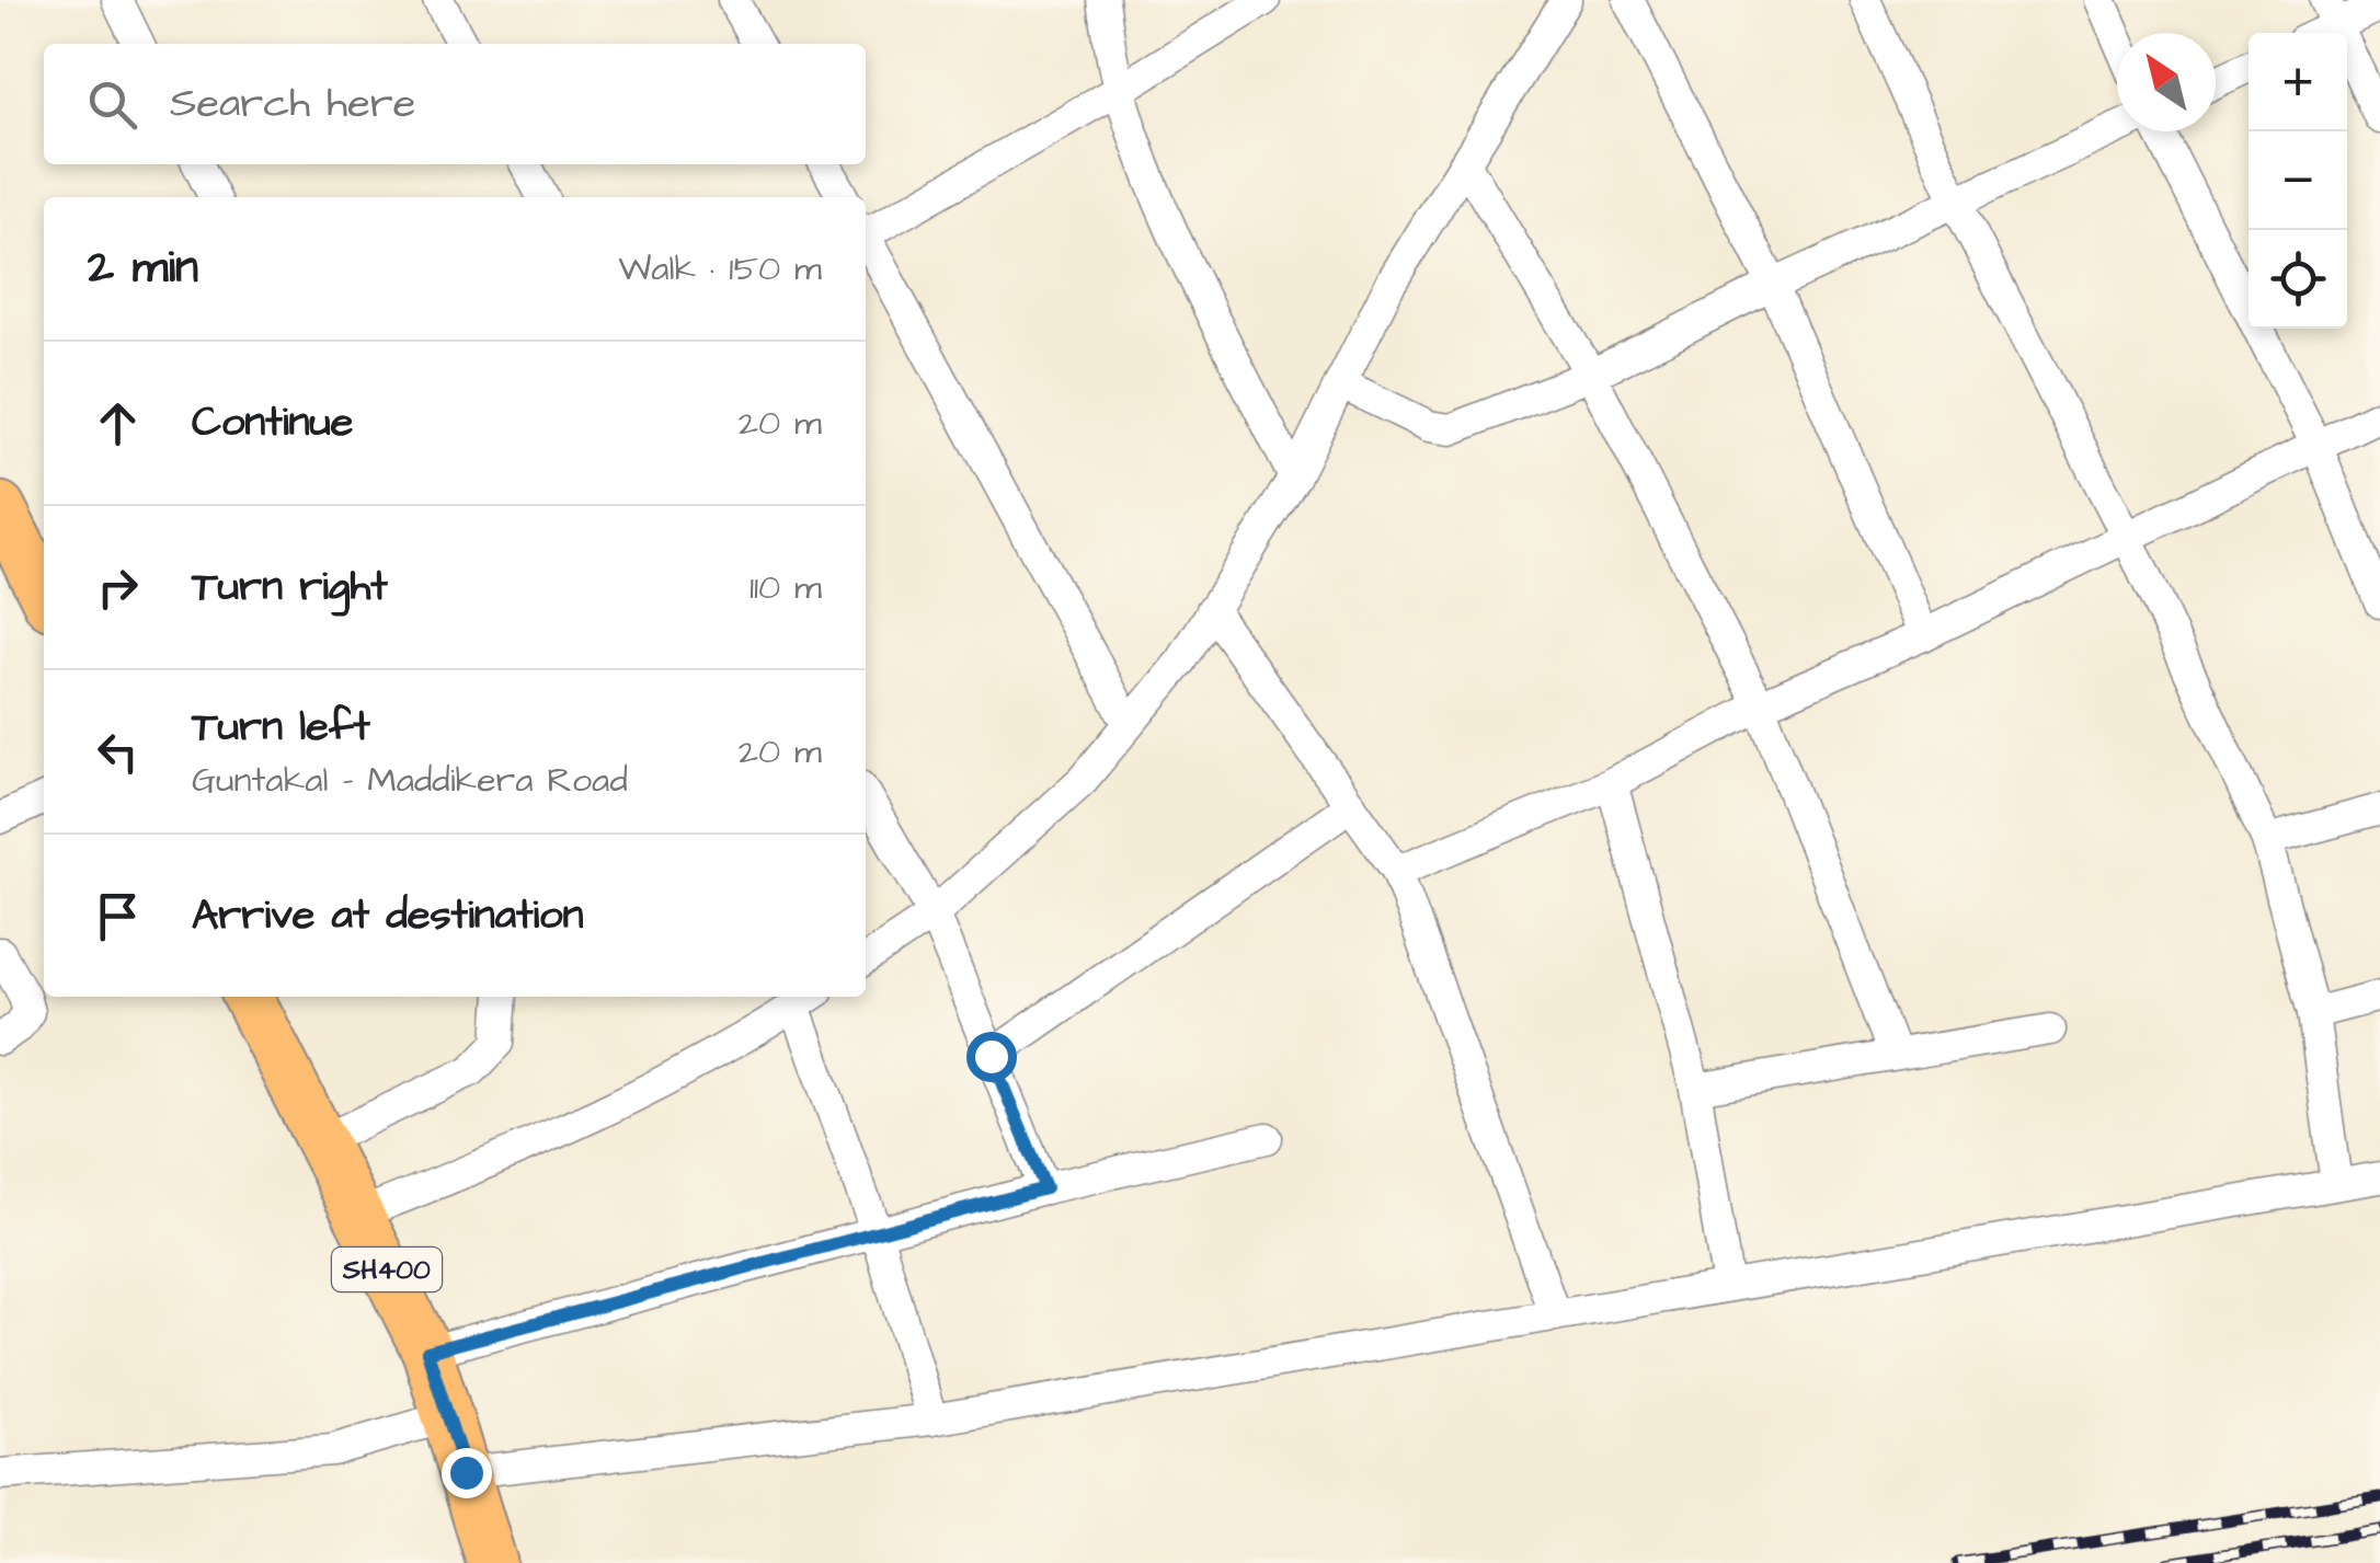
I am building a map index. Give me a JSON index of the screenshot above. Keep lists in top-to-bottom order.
{
  "streets": {
    "main road": ["SH400"]
  },
  "north": "top left",
  "page": {
    "map_buttons": ["+", "−"],
    "search": "Search here",
    "heading": ["2 min", "Walk · 150 m"],
    "list": [
      ["Continue", "20 m"],
      ["Turn right", "110 m"],
      ["Turn left", "Guntakal - Maddikera Road", "20 m"],
      "Arrive at destination"
    ]
  }
}
